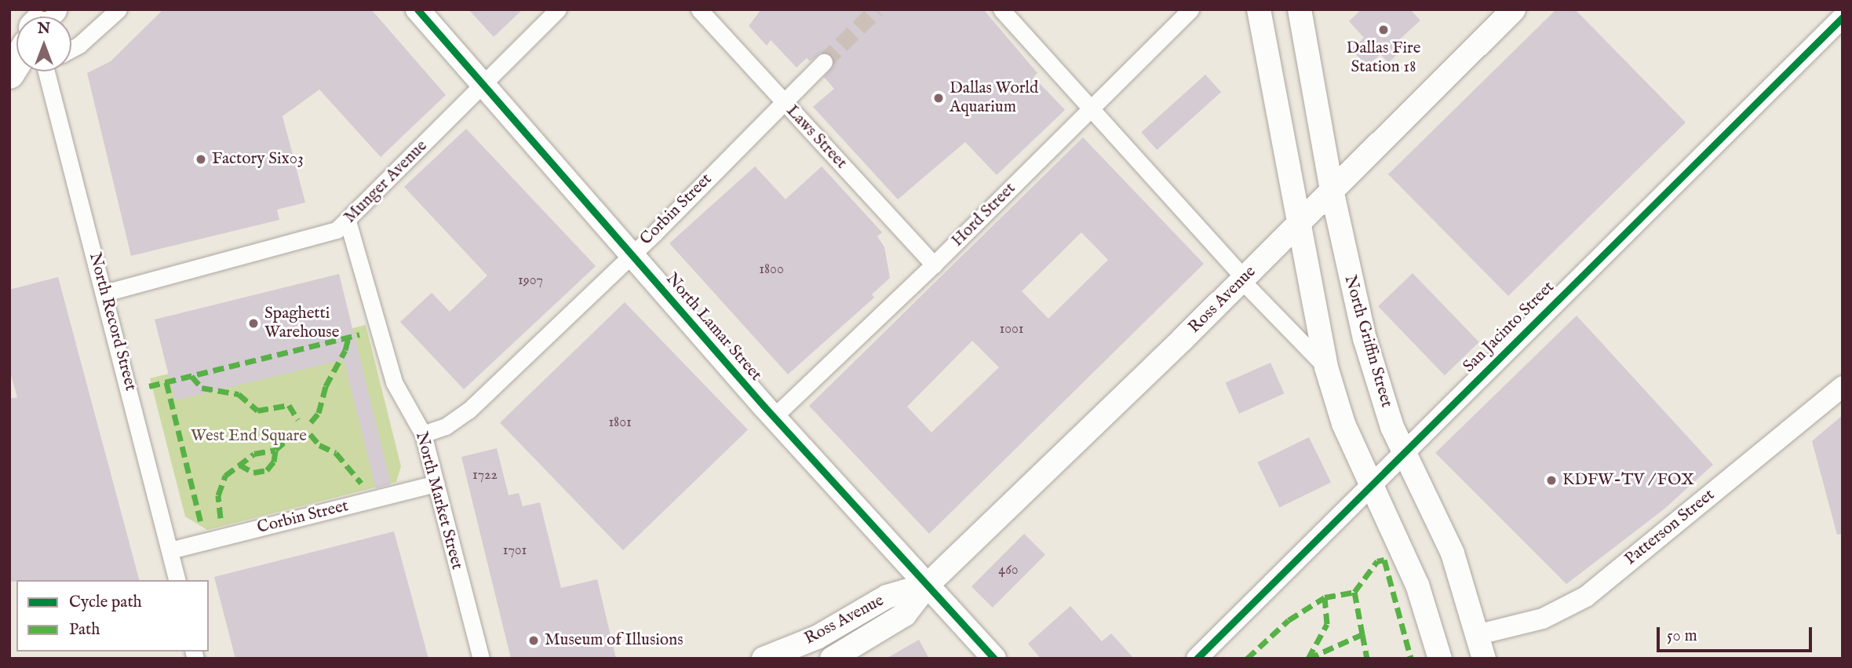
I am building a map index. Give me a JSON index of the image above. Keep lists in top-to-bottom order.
{
  "streets": {
    "main road": ["Ross Avenue", "North Lamar Street", "North Griffin Street"],
    "street": [
      "Laws Street",
      "Munger Avenue",
      "Corbin Street",
      "Hord Street",
      "North Record Street",
      "San Jacinto Street",
      "North Market Street",
      "Patterson Street"
    ]
  },
  "crossings": [
    ["Laws Street", "Corbin Street"],
    ["Laws Street", "Hord Street"],
    ["Munger Avenue", "North Record Street"],
    ["Munger Avenue", "North Lamar Street"],
    ["Munger Avenue", "North Market Street"],
    ["Corbin Street", "North Record Street"],
    ["Corbin Street", "North Lamar Street"],
    ["Corbin Street", "North Market Street"],
    ["Hord Street", "North Lamar Street"],
    ["Ross Avenue", "North Lamar Street"],
    ["Ross Avenue", "North Griffin Street"],
    ["San Jacinto Street", "North Griffin Street"],
    ["North Griffin Street", "Patterson Street"]
  ],
  "parks": ["West End Square"],
  "places": [
    "Dallas Fire Station 18",
    "Dallas World Aquarium",
    "Factory Six03",
    "Spaghetti Warehouse",
    "KDFW-TV / FOX",
    "Museum of Illusions"
  ],
  "house_numbers": [
    "1800",
    "1907",
    "1001",
    "1801",
    "1722",
    "1701",
    "460"
  ],
  "legend": ["Cycle path", "Path"],
  "scale_bar": "50 m",
  "north": "top"
}
